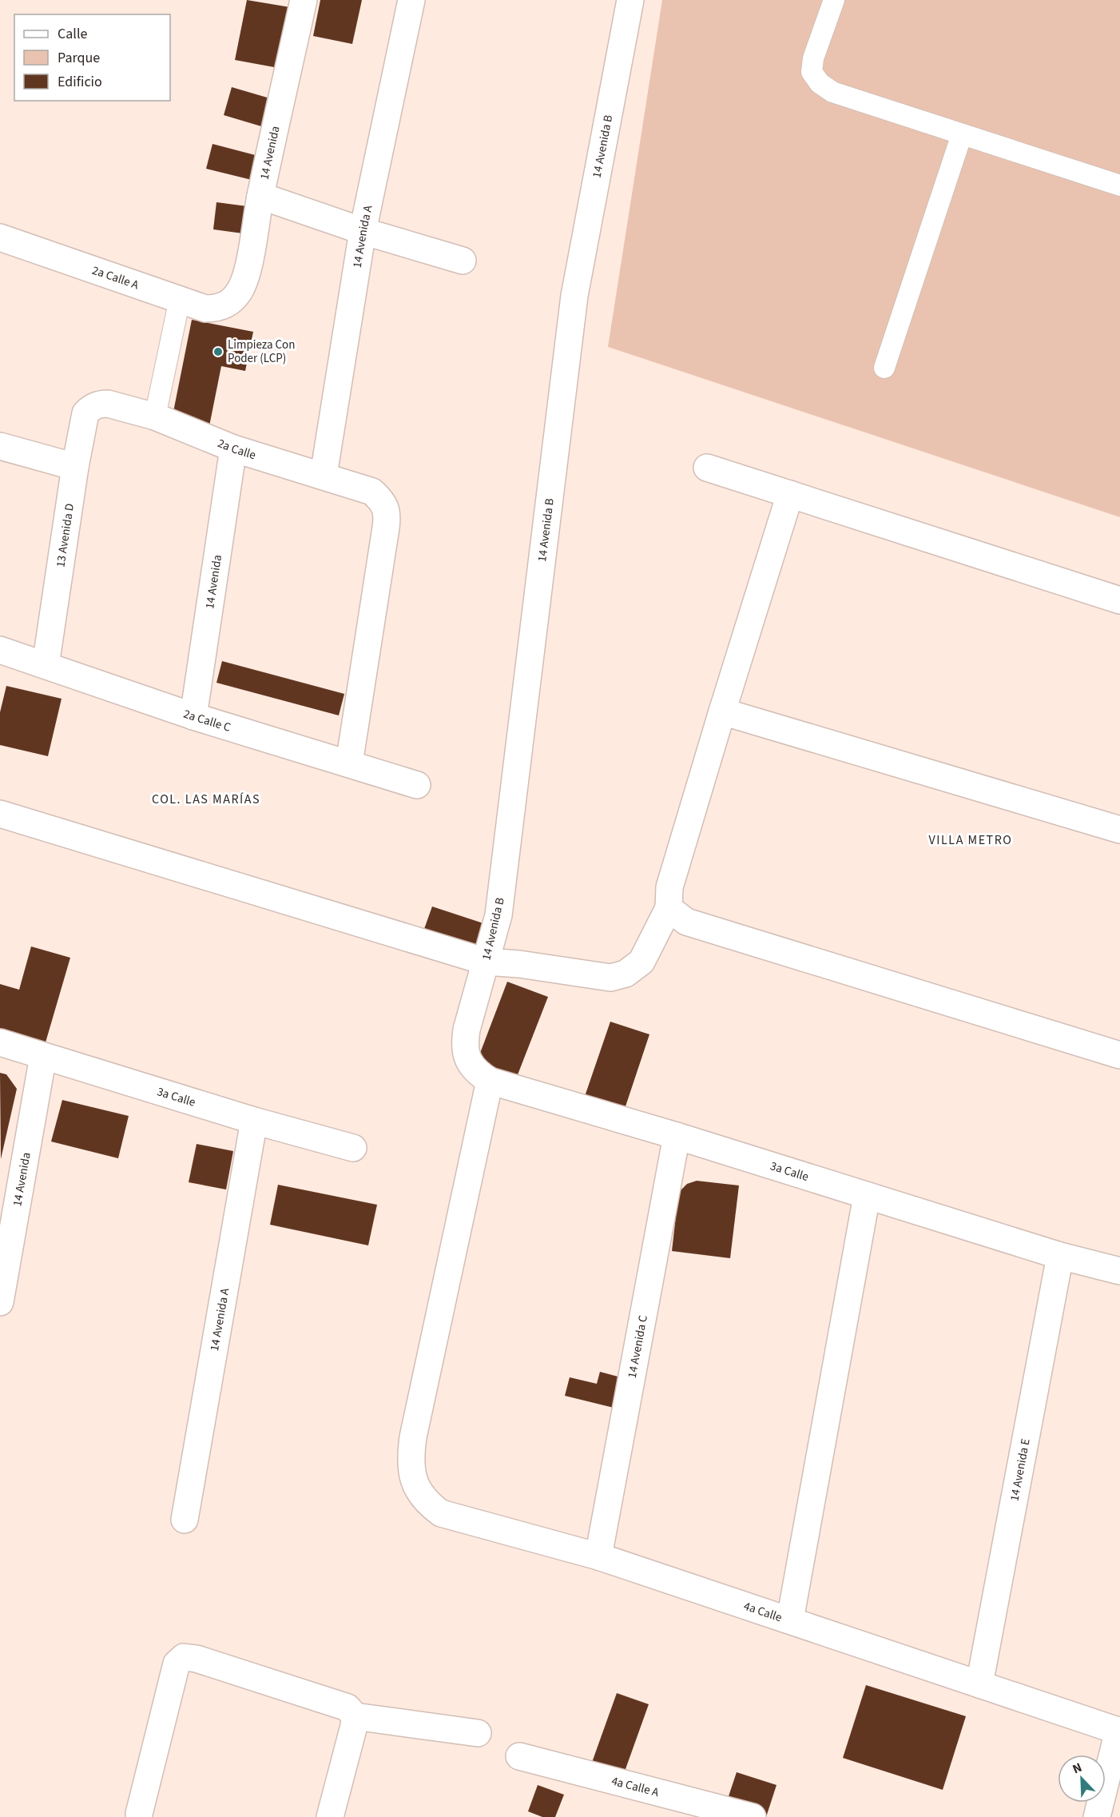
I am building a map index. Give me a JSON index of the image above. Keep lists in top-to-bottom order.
{
  "streets": {
    "street": [
      "14 Avenida B",
      "14 Avenida",
      "14 Avenida A",
      "2a Calle A",
      "2a Calle",
      "13 Avenida D",
      "2a Calle C",
      "3a Calle",
      "14 Avenida C",
      "14 Avenida E",
      "4a Calle",
      "4a Calle A"
    ]
  },
  "crossings": [
    ["14 Avenida B", "3a Calle"],
    ["14 Avenida", "2a Calle A"],
    ["14 Avenida", "2a Calle"],
    ["14 Avenida", "2a Calle C"],
    ["14 Avenida", "3a Calle"],
    ["14 Avenida A", "2a Calle"],
    ["14 Avenida A", "3a Calle"],
    ["2a Calle", "13 Avenida D"],
    ["2a Calle", "2a Calle C"],
    ["13 Avenida D", "2a Calle C"],
    ["3a Calle", "14 Avenida C"],
    ["3a Calle", "14 Avenida E"],
    ["3a Calle", "4a Calle"],
    ["14 Avenida C", "4a Calle"],
    ["14 Avenida E", "4a Calle"]
  ],
  "districts": ["COL. LAS MARÍAS", "VILLA METRO"],
  "places": ["Limpieza Con Poder (LCP)"],
  "legend": ["Calle", "Parque", "Edificio"],
  "north": "top left"
}
